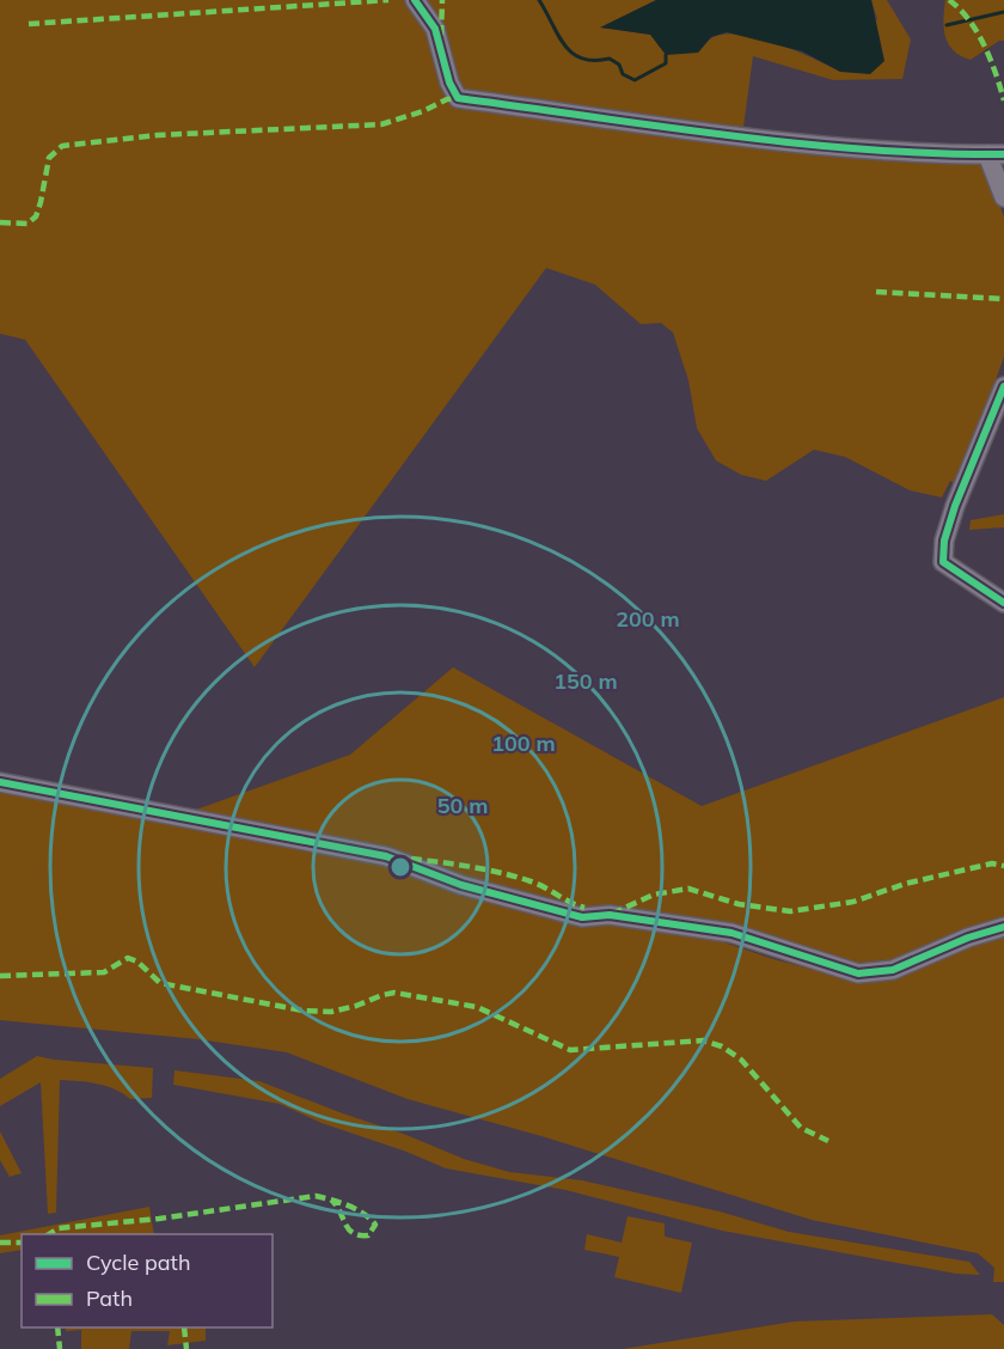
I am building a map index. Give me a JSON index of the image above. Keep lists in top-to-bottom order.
{
  "legend": ["Cycle path", "Path"],
  "rings": [
    "200 m",
    "150 m",
    "100 m",
    "50 m"
  ]
}
